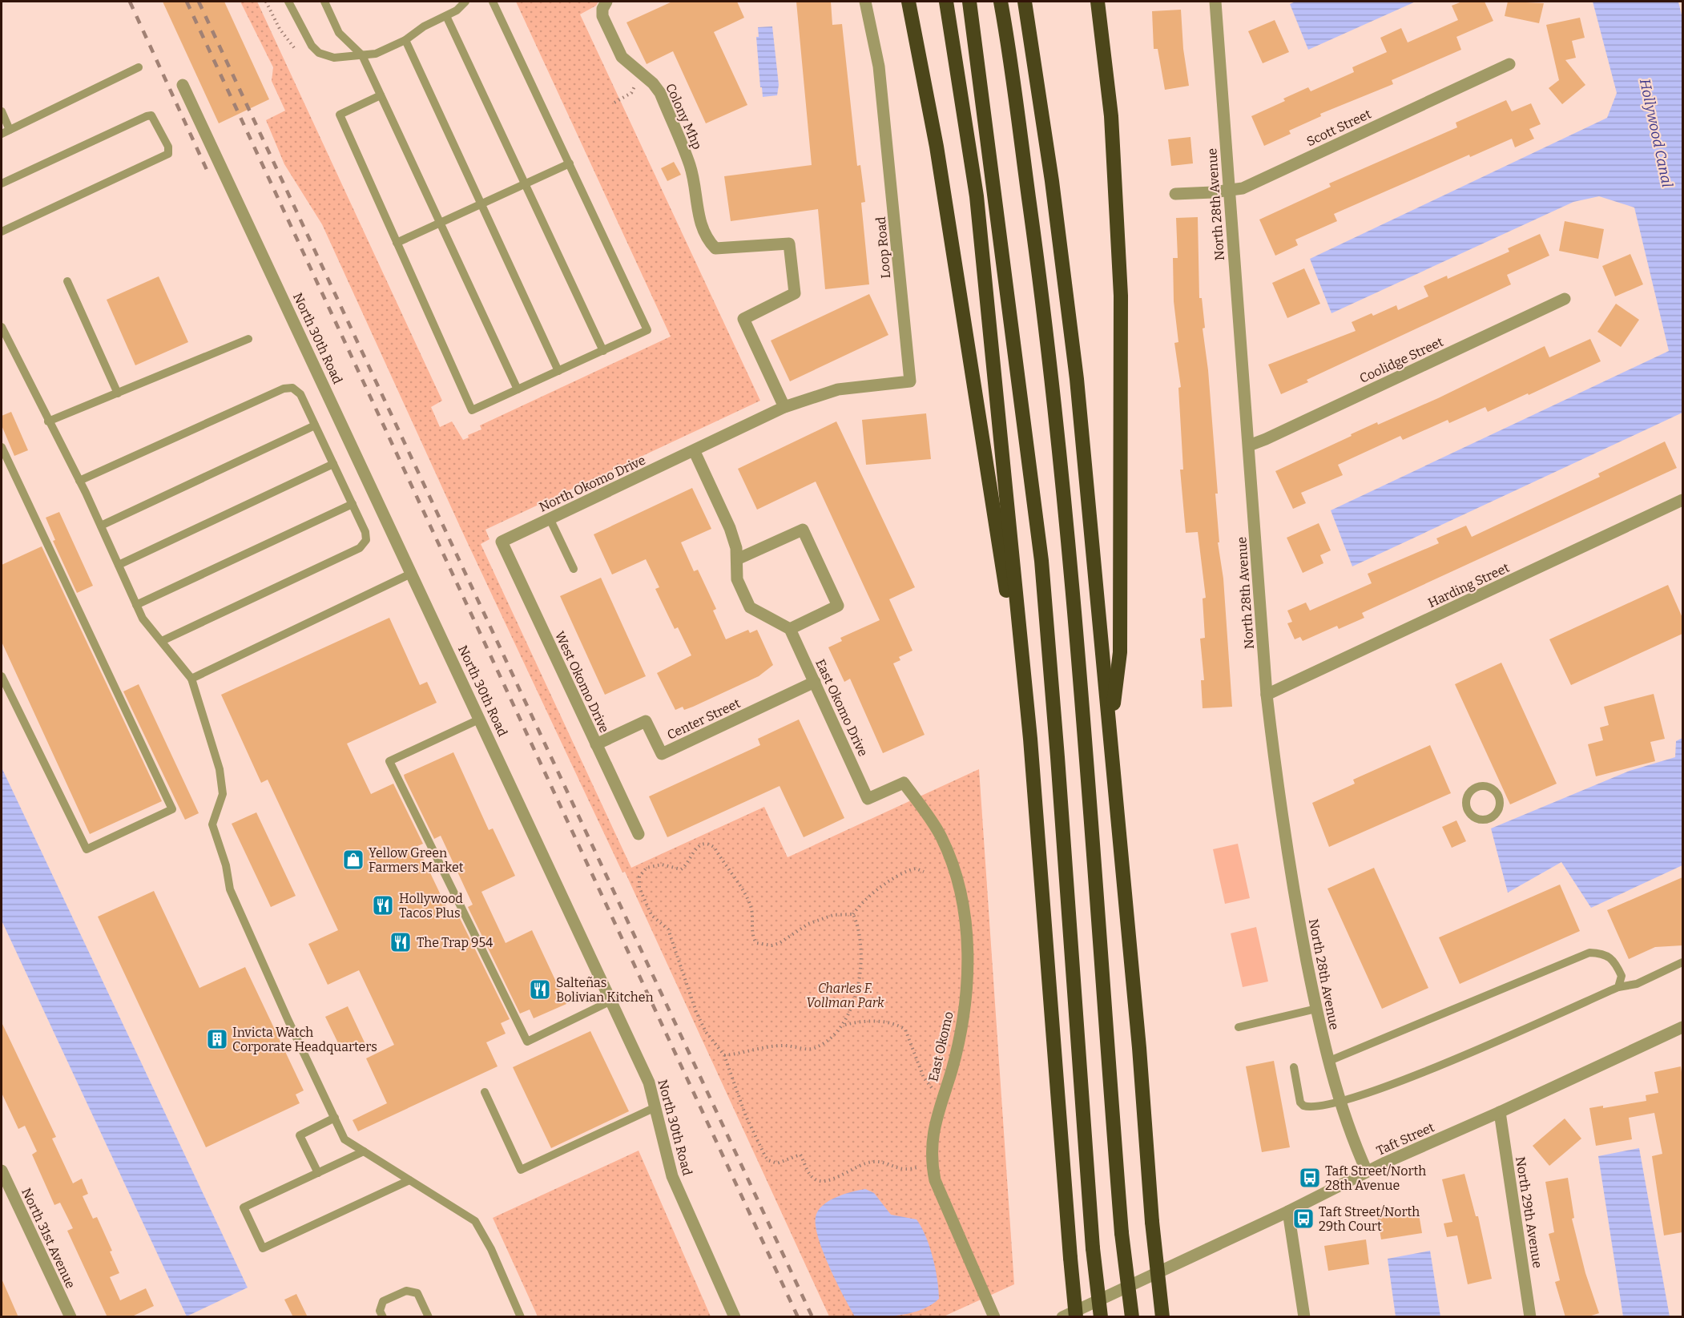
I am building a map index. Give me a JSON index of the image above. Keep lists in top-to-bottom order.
{
  "streets": {
    "street": [
      "Colony Mhp",
      "Scott Street",
      "North 28th Avenue",
      "Loop Road",
      "North 30th Road",
      "Coolidge Street",
      "North Okomo Drive",
      "Harding Street",
      "West Okomo Drive",
      "East Okomo Drive",
      "Center Street",
      "East Okomo",
      "Taft Street",
      "North 29th Avenue",
      "North 31st Avenue"
    ]
  },
  "crossings": [
    ["Colony Mhp", "North Okomo Drive"],
    ["Scott Street", "North 28th Avenue"],
    ["North 28th Avenue", "Coolidge Street"],
    ["North 28th Avenue", "Harding Street"],
    ["North 28th Avenue", "Taft Street"],
    ["Loop Road", "North Okomo Drive"],
    ["North Okomo Drive", "West Okomo Drive"],
    ["West Okomo Drive", "Center Street"],
    ["East Okomo Drive", "Center Street"],
    ["East Okomo Drive", "East Okomo"],
    ["Taft Street", "North 29th Avenue"]
  ],
  "water": ["Hollywood Canal"],
  "parks": ["Charles F. Vollman Park"],
  "places": {
    "shop": ["Yellow Green Farmers Market"],
    "restaurant": ["Hollywood Tacos Plus", "The Trap 954", "Salteñas Bolivian Kitchen"],
    "building": ["Invicta Watch Corporate Headquarters"],
    "bus stop": ["Taft Street/North 28th Avenue", "Taft Street/North 29th Court"]
  }
}
